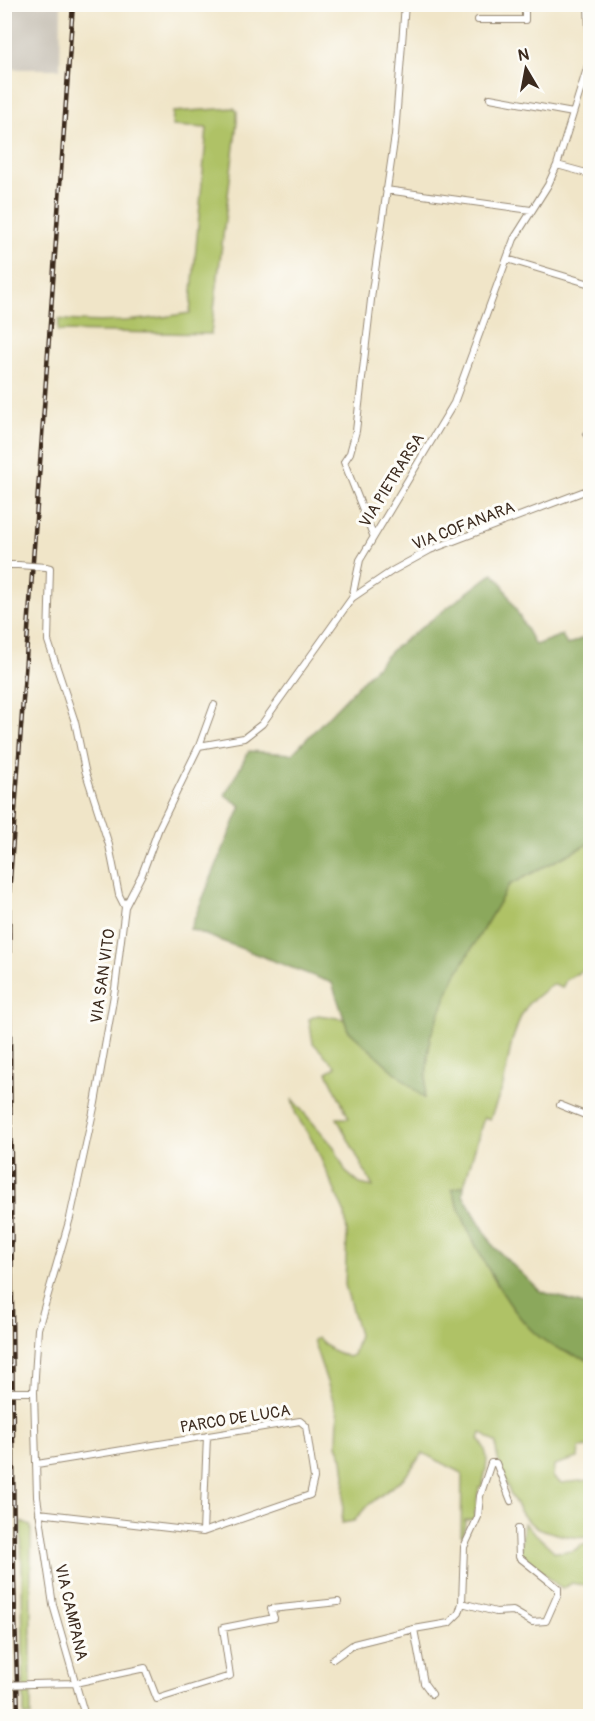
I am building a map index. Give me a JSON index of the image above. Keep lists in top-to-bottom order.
{
  "streets": {
    "street": [
      "VIA PIETRARSA",
      "VIA COFANARA",
      "VIA SAN VITO",
      "PARCO DE LUCA",
      "VIA CAMPANA"
    ]
  },
  "crossings": [
    ["VIA PIETRARSA", "VIA COFANARA"],
    ["VIA SAN VITO", "PARCO DE LUCA"],
    ["VIA SAN VITO", "VIA CAMPANA"],
    ["PARCO DE LUCA", "VIA CAMPANA"]
  ],
  "north": "top"
}
